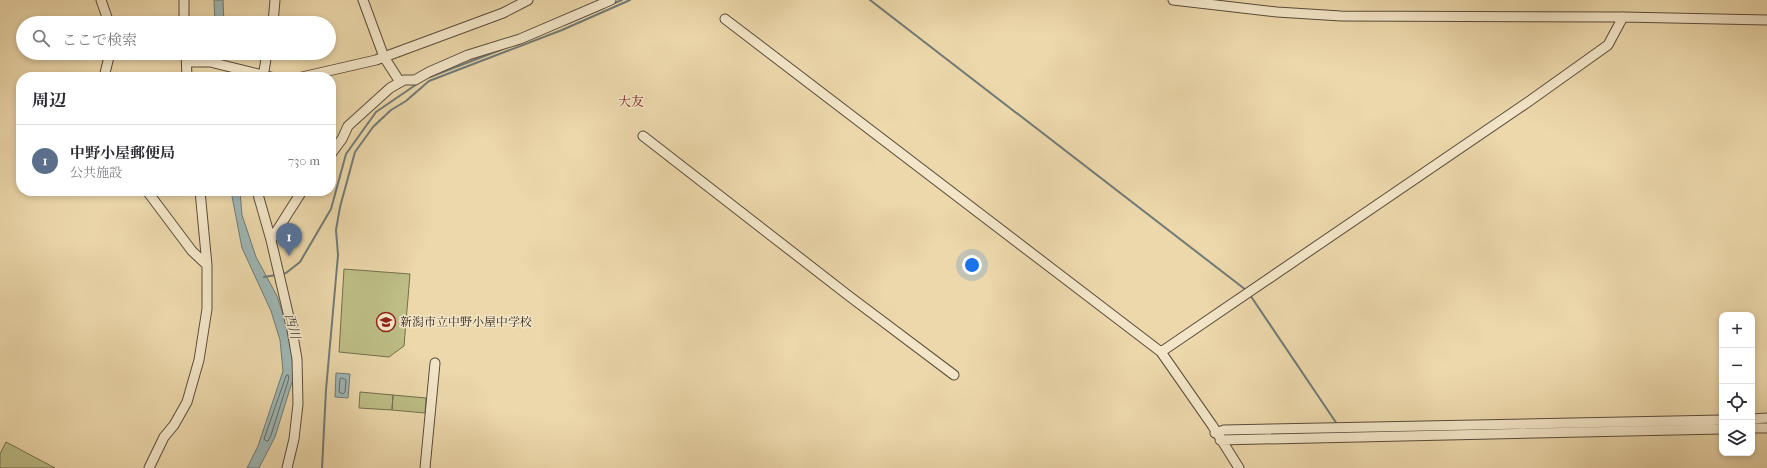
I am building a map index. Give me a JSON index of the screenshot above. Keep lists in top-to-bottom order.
{
  "districts": ["大友"],
  "water": ["西川"],
  "places": {
    "school or university": ["新潟市立中野小屋中学校"]
  },
  "page": {
    "search": "ここで検索",
    "heading": "周辺",
    "list": [
      {
        "mark": "1",
        "name": "中野小屋郵便局",
        "note": "公共施設",
        "value": "730 m"
      }
    ],
    "pins": "1",
    "map_buttons": ["+", "−"]
  }
}
